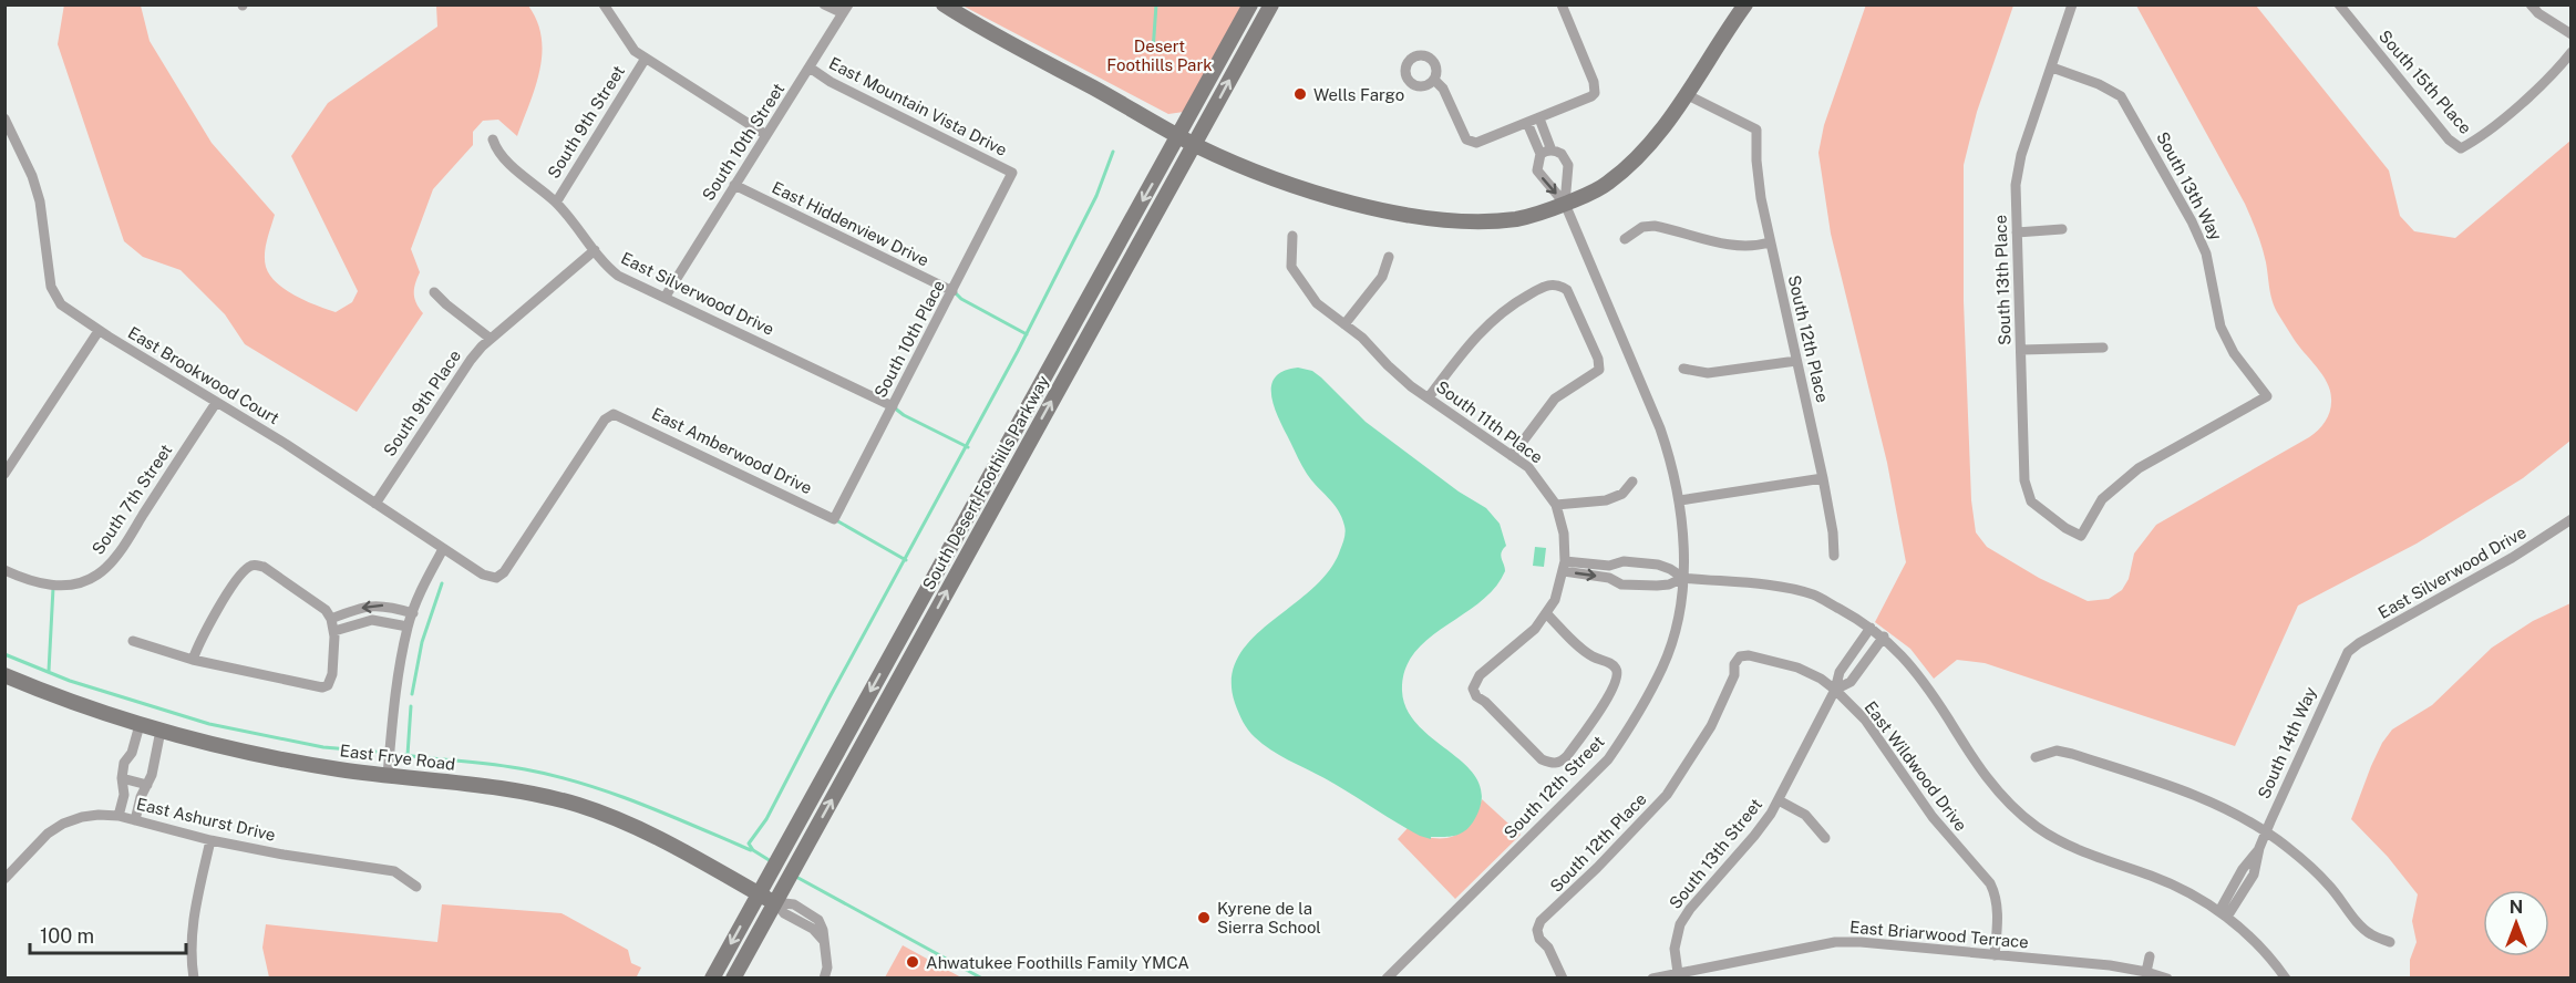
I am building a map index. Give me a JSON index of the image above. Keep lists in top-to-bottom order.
{
  "streets": {
    "street": [
      "South 15th Place",
      "East Mountain Vista Drive",
      "South 9th Street",
      "South 10th Street",
      "South 13th Way",
      "East Hiddenview Drive",
      "South 13th Place",
      "East Silverwood Drive",
      "South 10th Place",
      "South 12th Place",
      "East Brookwood Court",
      "South 9th Place",
      "South 11th Place",
      "East Amberwood Drive",
      "South Desert Foothills Parkway",
      "South 7th Street",
      "South 14th Way",
      "East Frye Road",
      "East Wildwood Drive",
      "South 12th Street",
      "East Ashurst Drive",
      "South 13th Street",
      "East Briarwood Terrace"
    ]
  },
  "crossings": [
    ["East Mountain Vista Drive", "South 10th Street"],
    ["East Mountain Vista Drive", "South 10th Place"],
    ["South 9th Street", "East Silverwood Drive"],
    ["South 10th Street", "East Hiddenview Drive"],
    ["South 10th Street", "East Silverwood Drive"],
    ["South 13th Way", "South 13th Place"],
    ["East Hiddenview Drive", "South 10th Place"],
    ["East Silverwood Drive", "South 10th Place"],
    ["East Silverwood Drive", "South 9th Place"],
    ["East Silverwood Drive", "South 14th Way"],
    ["South 10th Place", "East Amberwood Drive"],
    ["South 12th Place", "East Wildwood Drive"],
    ["East Brookwood Court", "South 9th Place"],
    ["East Brookwood Court", "East Amberwood Drive"],
    ["East Brookwood Court", "South 7th Street"],
    ["South Desert Foothills Parkway", "East Frye Road"],
    ["East Wildwood Drive", "South 13th Street"],
    ["East Wildwood Drive", "East Briarwood Terrace"],
    ["South 13th Street", "East Briarwood Terrace"]
  ],
  "parks": ["Desert Foothills Park"],
  "places": ["Wells Fargo", "Kyrene de la Sierra School", "Ahwatukee Foothills Family YMCA"],
  "scale_bar": "100 m",
  "north": "top"
}
